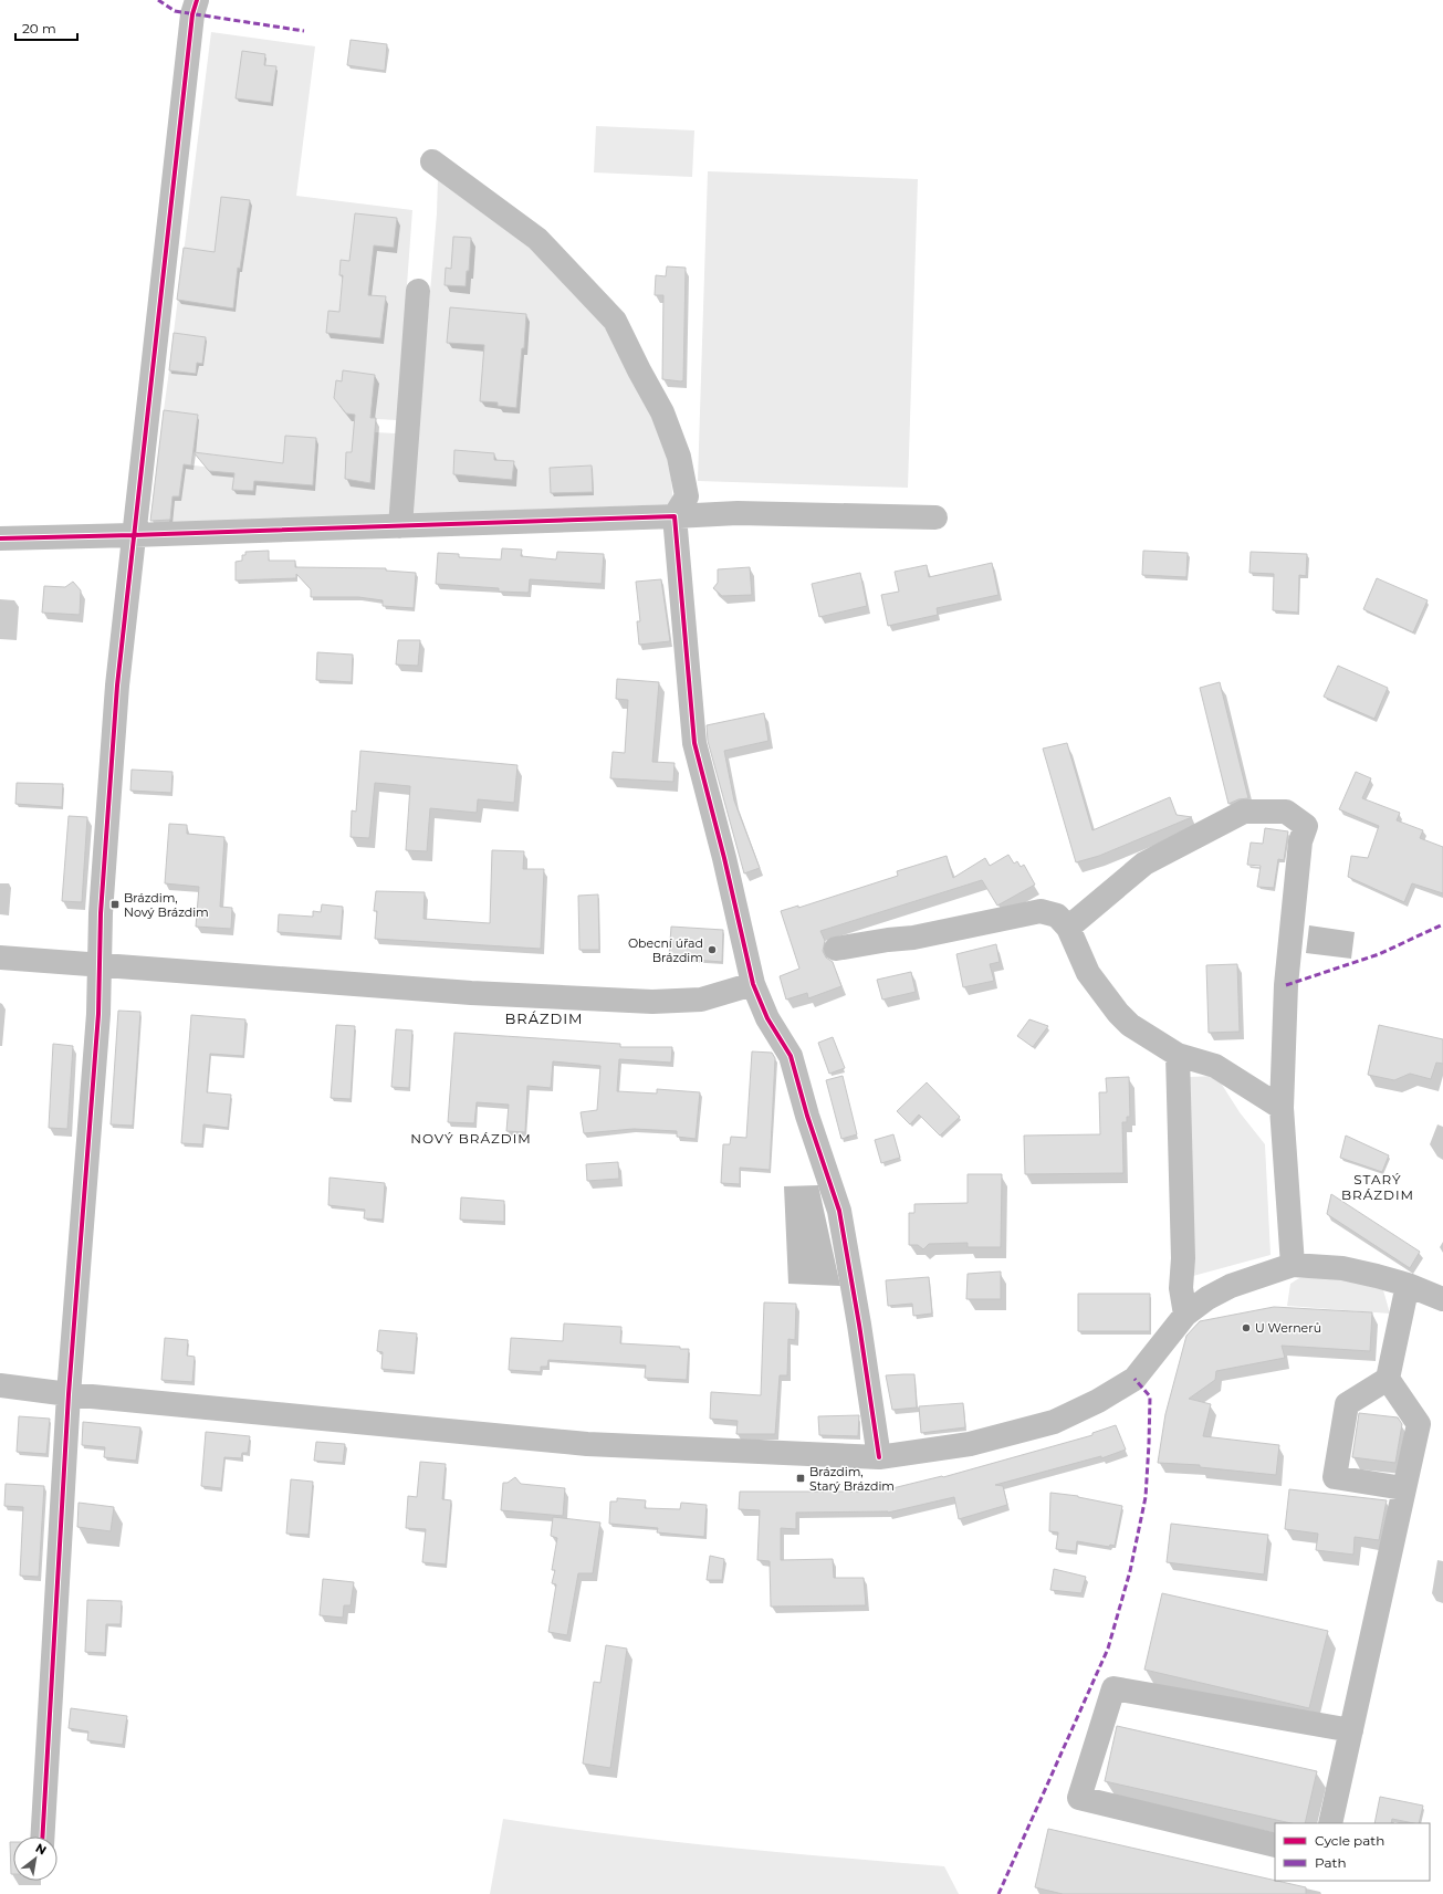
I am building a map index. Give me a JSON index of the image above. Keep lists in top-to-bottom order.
{
  "districts": ["BRÁZDIM", "NOVÝ BRÁZDIM", "STARÝ BRÁZDIM"],
  "places": {
    "transit": ["Brázdim, Nový Brázdim", "Brázdim, Starý Brázdim"],
    "other": ["Obecní úřad Brázdim", "U Wernerů"]
  },
  "legend": ["Cycle path", "Path"],
  "scale_bar": "20 m",
  "north": "top right"
}
